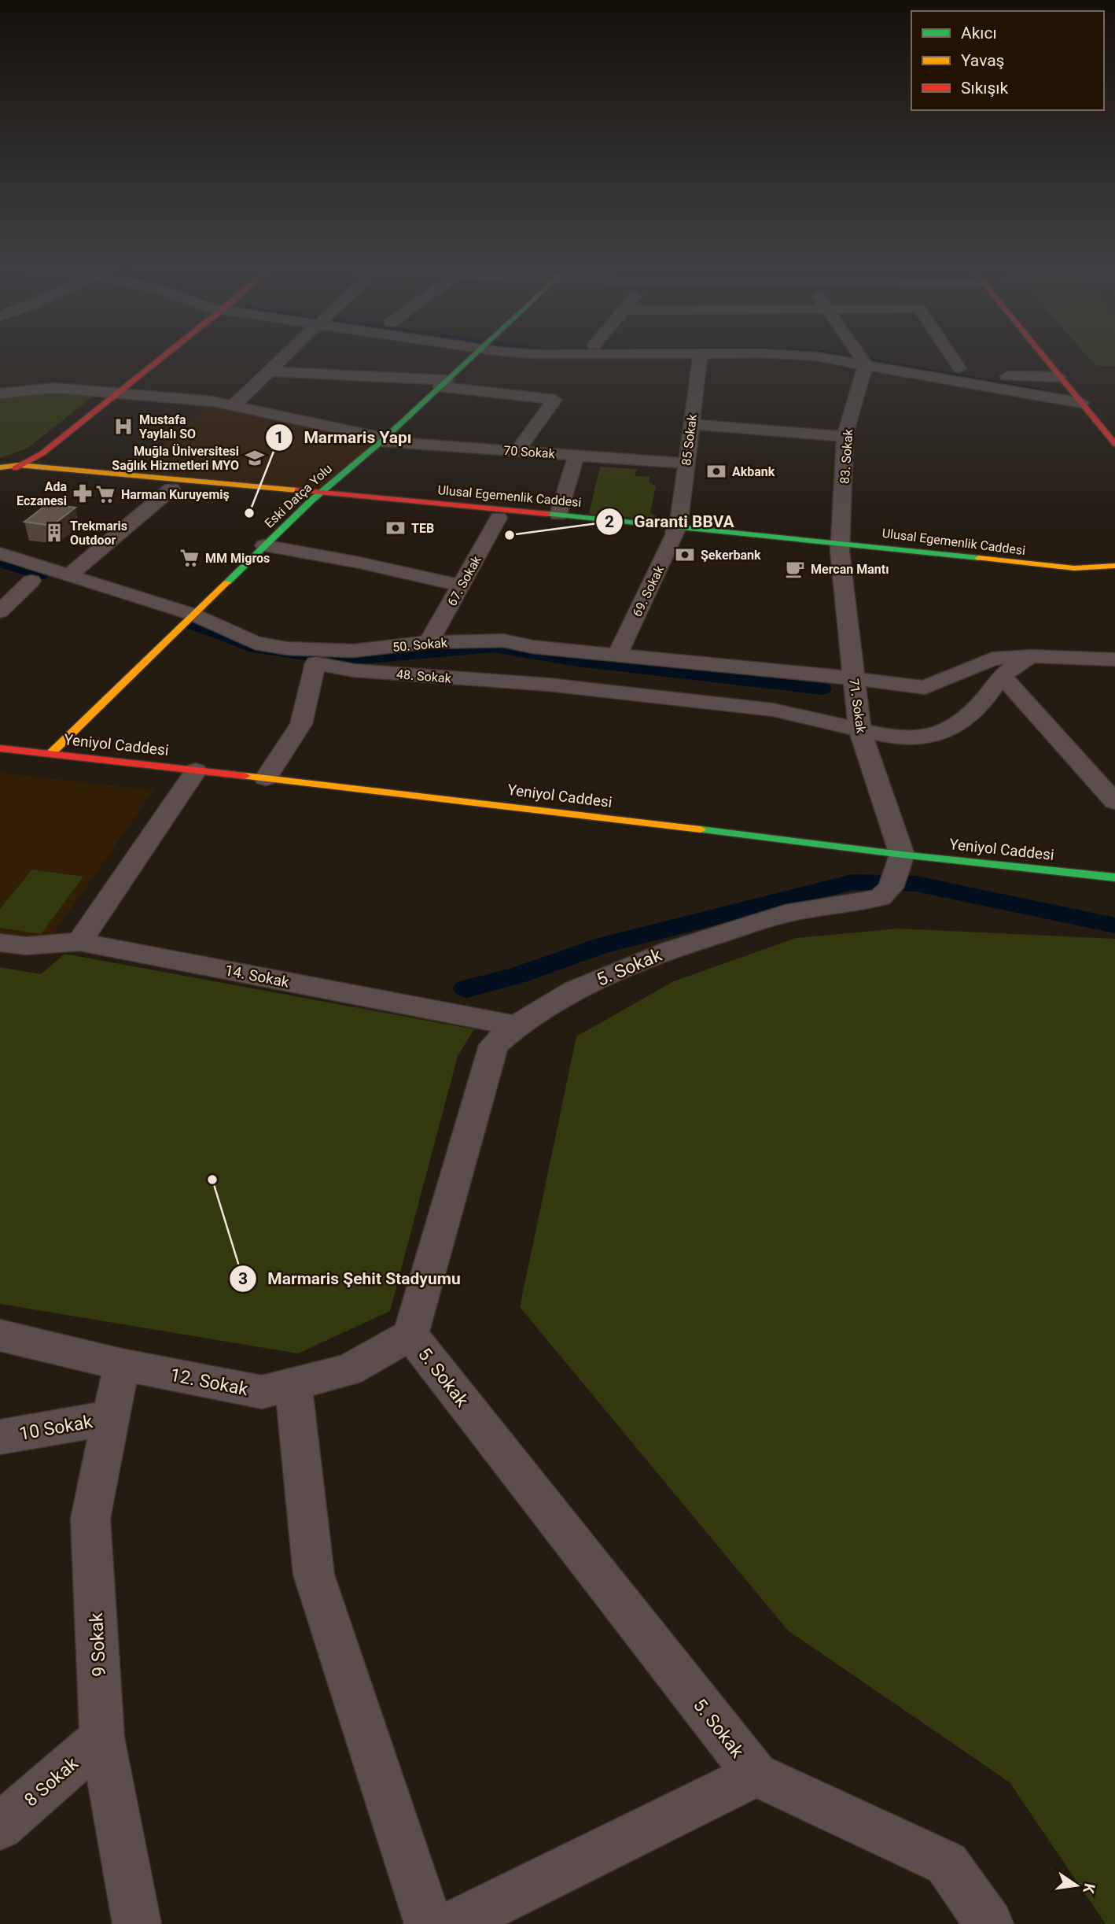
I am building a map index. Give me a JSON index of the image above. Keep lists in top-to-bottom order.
{
  "streets": {
    "main road": ["Eski Datça Yolu", "Ulusal Egemenlik Caddesi", "Yeniyol Caddesi"],
    "street": [
      "85 Sokak",
      "70 Sokak",
      "83. Sokak",
      "67. Sokak",
      "69. Sokak",
      "50. Sokak",
      "48. Sokak",
      "71. Sokak",
      "5. Sokak",
      "14. Sokak",
      "12. Sokak",
      "10 Sokak",
      "9 Sokak",
      "8 Sokak"
    ]
  },
  "crossings": [
    ["85 Sokak", "70 Sokak"],
    ["85 Sokak", "Ulusal Egemenlik Caddesi"],
    ["85 Sokak", "69. Sokak"],
    ["70 Sokak", "Eski Datça Yolu"],
    ["83. Sokak", "Ulusal Egemenlik Caddesi"],
    ["83. Sokak", "71. Sokak"],
    ["Eski Datça Yolu", "Ulusal Egemenlik Caddesi"],
    ["Eski Datça Yolu", "50. Sokak"],
    ["Eski Datça Yolu", "48. Sokak"],
    ["Eski Datça Yolu", "Yeniyol Caddesi"],
    ["Ulusal Egemenlik Caddesi", "67. Sokak"],
    ["Ulusal Egemenlik Caddesi", "69. Sokak"],
    ["Ulusal Egemenlik Caddesi", "71. Sokak"],
    ["67. Sokak", "50. Sokak"],
    ["69. Sokak", "50. Sokak"],
    ["50. Sokak", "48. Sokak"],
    ["50. Sokak", "71. Sokak"],
    ["48. Sokak", "71. Sokak"],
    ["71. Sokak", "Yeniyol Caddesi"],
    ["71. Sokak", "5. Sokak"],
    ["Yeniyol Caddesi", "5. Sokak"],
    ["5. Sokak", "14. Sokak"],
    ["5. Sokak", "12. Sokak"],
    ["12. Sokak", "9 Sokak"],
    ["10 Sokak", "9 Sokak"],
    ["9 Sokak", "8 Sokak"]
  ],
  "places": {
    "hospital": ["Mustafa Yaylalı SO"],
    "school or university": ["Muğla Üniversitesi Sağlık Hizmetleri MYO"],
    "bank": ["Akbank", "TEB", "Şekerbank"],
    "pharmacy": ["Ada Eczanesi"],
    "supermarket": ["Harman Kuruyemiş", "MM Migros"],
    "other": ["Marmaris Yapı", "Garanti BBVA", "Marmaris Şehit Stadyumu"],
    "building": ["Trekmaris Outdoor"],
    "cafe": ["Mercan Mantı"]
  },
  "legend": ["Akıcı", "Yavaş", "Sıkışık"],
  "north": "right"
}
